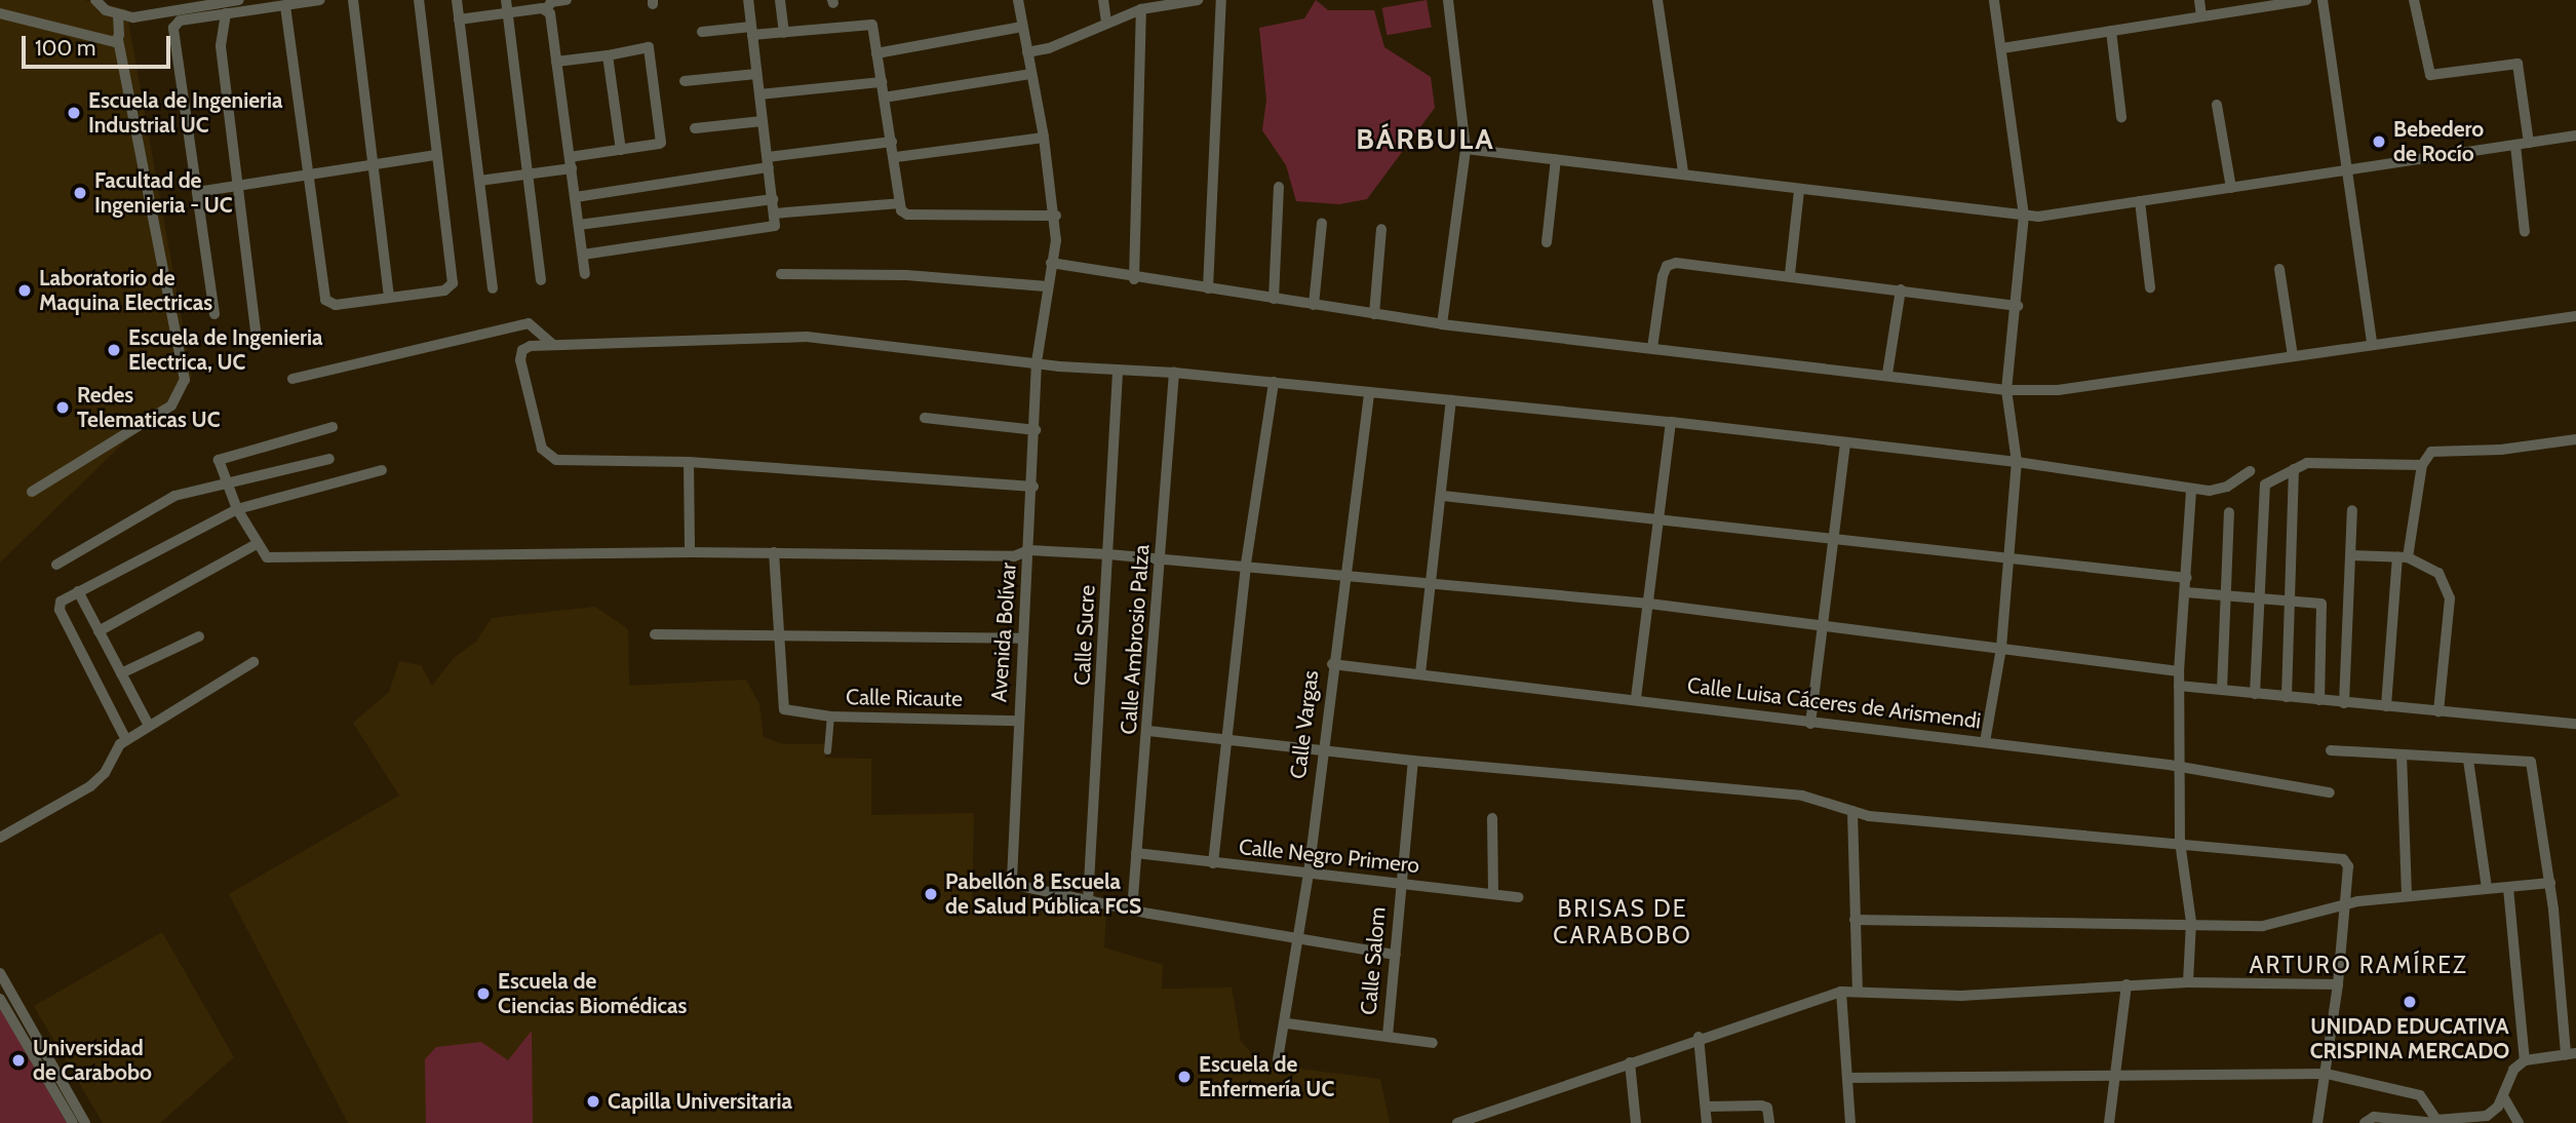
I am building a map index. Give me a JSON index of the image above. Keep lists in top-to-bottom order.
{
  "streets": {
    "street": [
      "Avenida Bolívar",
      "Calle Sucre",
      "Calle Ambrosio Palza",
      "Calle Ricaute",
      "Calle Luisa Cáceres de Arismendi",
      "Calle Vargas",
      "Calle Negro Primero",
      "Calle Salom"
    ]
  },
  "crossings": [
    ["Avenida Bolívar", "Calle Sucre"],
    ["Avenida Bolívar", "Calle Ambrosio Palza"],
    ["Avenida Bolívar", "Calle Ricaute"],
    ["Avenida Bolívar", "Calle Vargas"],
    ["Avenida Bolívar", "Calle Salom"],
    ["Calle Ambrosio Palza", "Calle Negro Primero"],
    ["Calle Luisa Cáceres de Arismendi", "Calle Vargas"],
    ["Calle Vargas", "Calle Negro Primero"],
    ["Calle Negro Primero", "Calle Salom"]
  ],
  "districts": ["BÁRBULA", "BRISAS DE CARABOBO", "ARTURO RAMÍREZ"],
  "places": [
    "Escuela de Ingenieria Industrial UC",
    "Bebedero de Rocío",
    "Facultad de Ingenieria - UC",
    "Laboratorio de Maquina Electricas",
    "Escuela de Ingenieria Electrica, UC",
    "Redes Telematicas UC",
    "Pabellón 8 Escuela de Salud Pública FCS",
    "Escuela de Ciencias Biomédicas",
    "UNIDAD EDUCATIVA CRISPINA MERCADO",
    "Universidad de Carabobo",
    "Escuela de Enfermería UC",
    "Capilla Universitaria"
  ],
  "scale_bar": "100 m"
}
